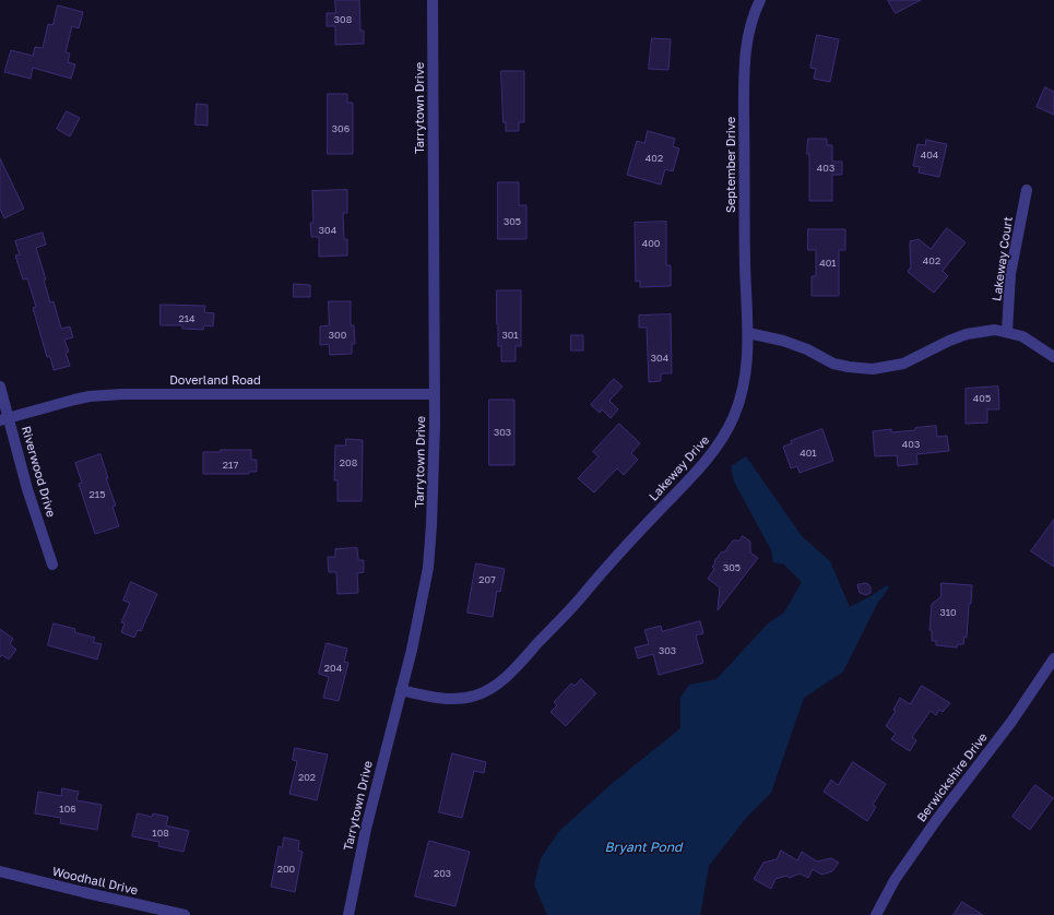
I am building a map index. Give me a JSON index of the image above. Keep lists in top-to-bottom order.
{
  "streets": {
    "street": [
      "Tarrytown Drive",
      "September Drive",
      "Lakeway Court",
      "Doverland Road",
      "Lakeway Drive",
      "Riverwood Drive",
      "Berwickshire Drive",
      "Woodhall Drive"
    ]
  },
  "crossings": [
    ["Tarrytown Drive", "Doverland Road"],
    ["Tarrytown Drive", "Lakeway Drive"],
    ["September Drive", "Lakeway Drive"],
    ["Doverland Road", "Riverwood Drive"]
  ],
  "water": ["Bryant Pond"],
  "house_numbers": [
    "308",
    "306",
    "404",
    "402",
    "403",
    "305",
    "304",
    "400",
    "402",
    "401",
    "214",
    "300",
    "301",
    "304",
    "405",
    "303",
    "403",
    "401",
    "208",
    "217",
    "215",
    "305",
    "207",
    "310",
    "303",
    "204",
    "202",
    "106",
    "108",
    "200",
    "203"
  ]
}
